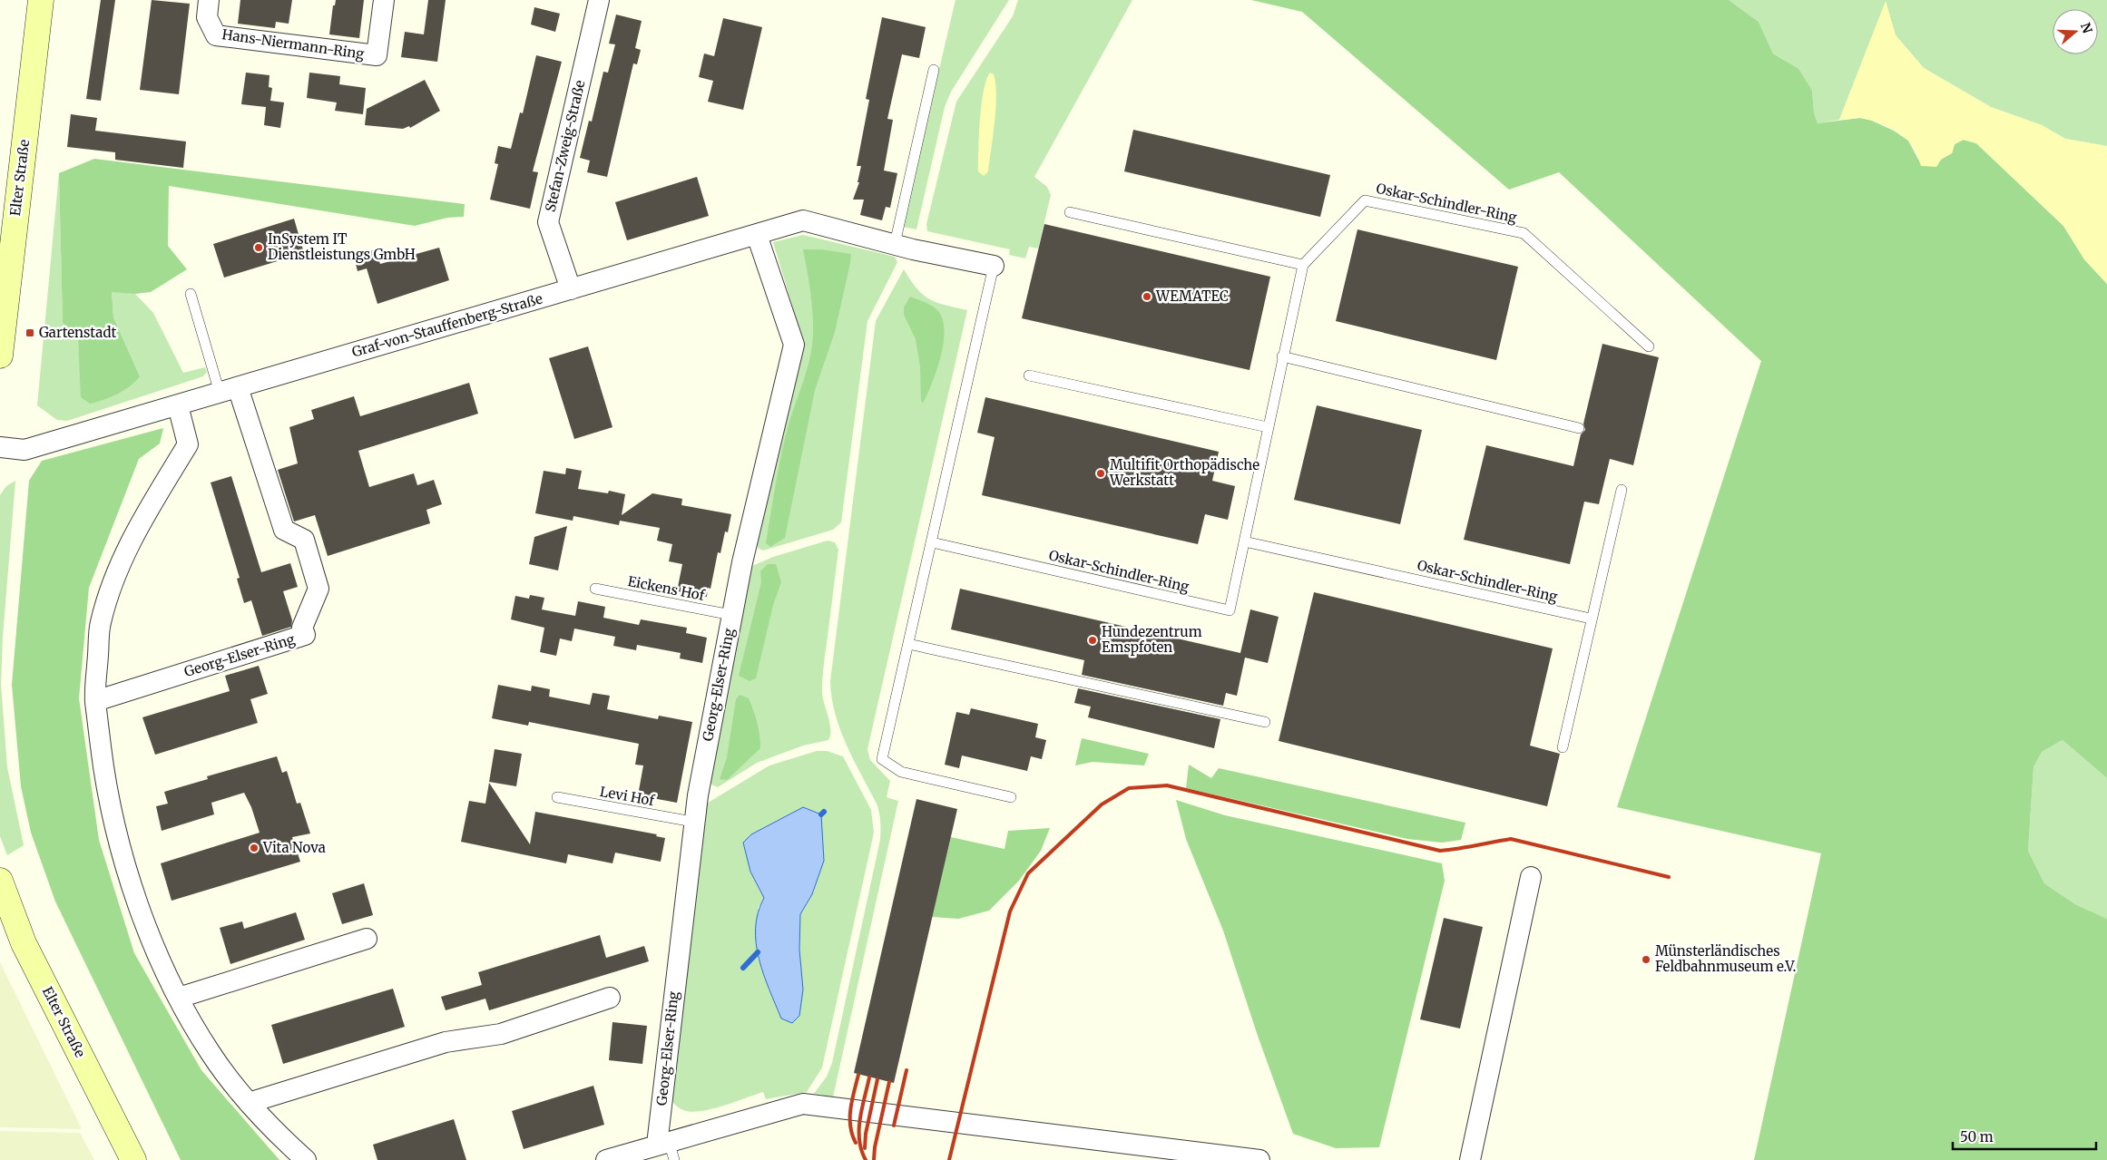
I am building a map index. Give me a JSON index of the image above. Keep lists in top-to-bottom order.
{
  "streets": {
    "main road": ["Elter Straße"],
    "street": [
      "Hans-Niermann-Ring",
      "Stefan-Zweig-Straße",
      "Graf-von-Stauffenberg-Straße",
      "Georg-Elser-Ring"
    ],
    "lane": ["Oskar-Schindler-Ring", "Eickens Hof", "Levi Hof"]
  },
  "crossings": [
    ["Stefan-Zweig-Straße", "Graf-von-Stauffenberg-Straße"],
    ["Graf-von-Stauffenberg-Straße", "Georg-Elser-Ring"],
    ["Eickens Hof", "Georg-Elser-Ring"],
    ["Georg-Elser-Ring", "Levi Hof"]
  ],
  "places": {
    "other": [
      "InSystem IT Dienstleistungs GmbH",
      "WEMATEC",
      "Multifit Orthopädische Werkstatt",
      "Hundezentrum Emspfoten",
      "Vita Nova",
      "Münsterländisches Feldbahnmuseum e.V."
    ],
    "transit": ["Gartenstadt"]
  },
  "scale_bar": "50 m",
  "north": "right"
}
